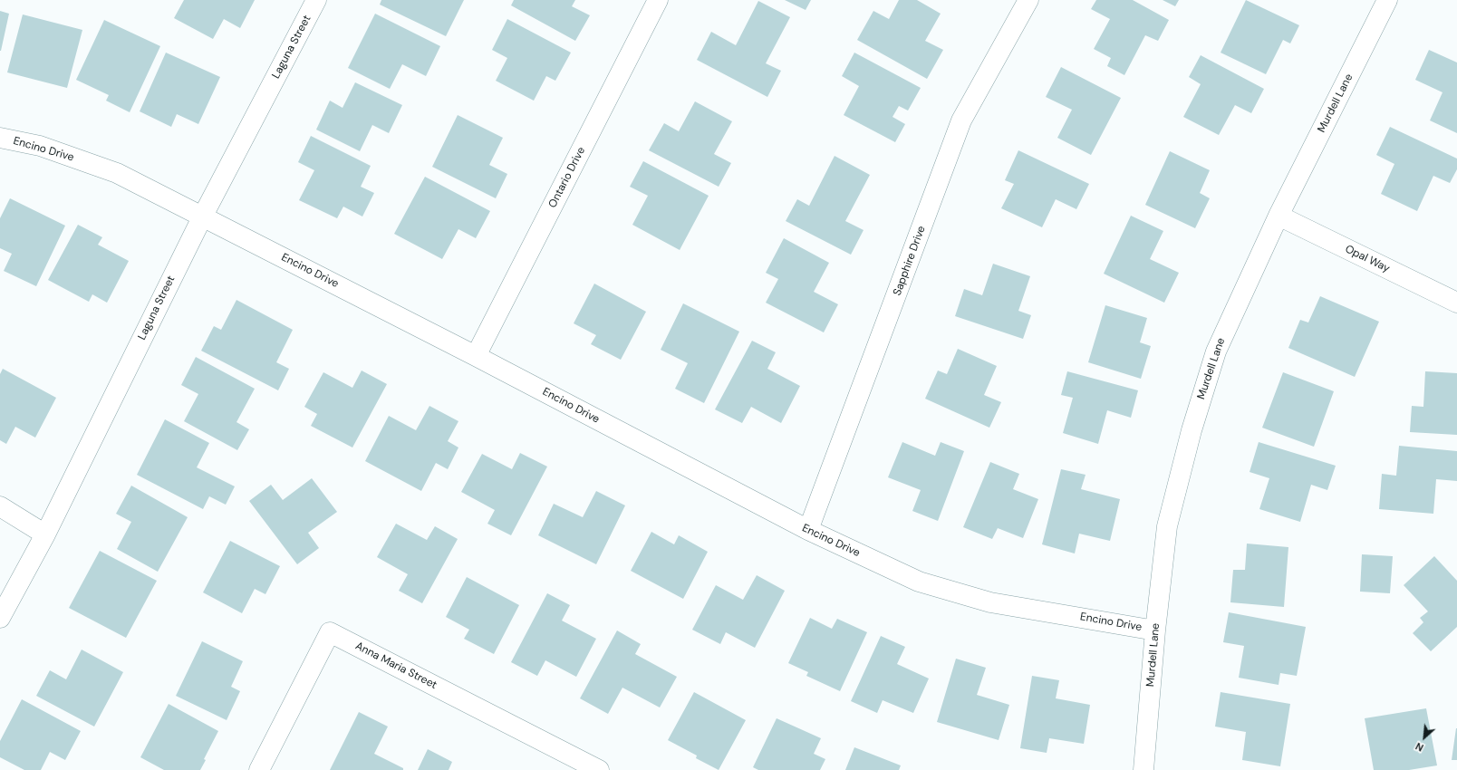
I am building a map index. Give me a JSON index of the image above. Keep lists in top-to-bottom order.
{
  "streets": {
    "street": [
      "Laguna Street",
      "Murdell Lane",
      "Encino Drive",
      "Ontario Drive",
      "Opal Way",
      "Sapphire Drive",
      "Anna Maria Street"
    ]
  },
  "crossings": [
    ["Laguna Street", "Encino Drive"],
    ["Murdell Lane", "Encino Drive"],
    ["Murdell Lane", "Opal Way"],
    ["Encino Drive", "Ontario Drive"],
    ["Encino Drive", "Sapphire Drive"]
  ],
  "north": "bottom left"
}
